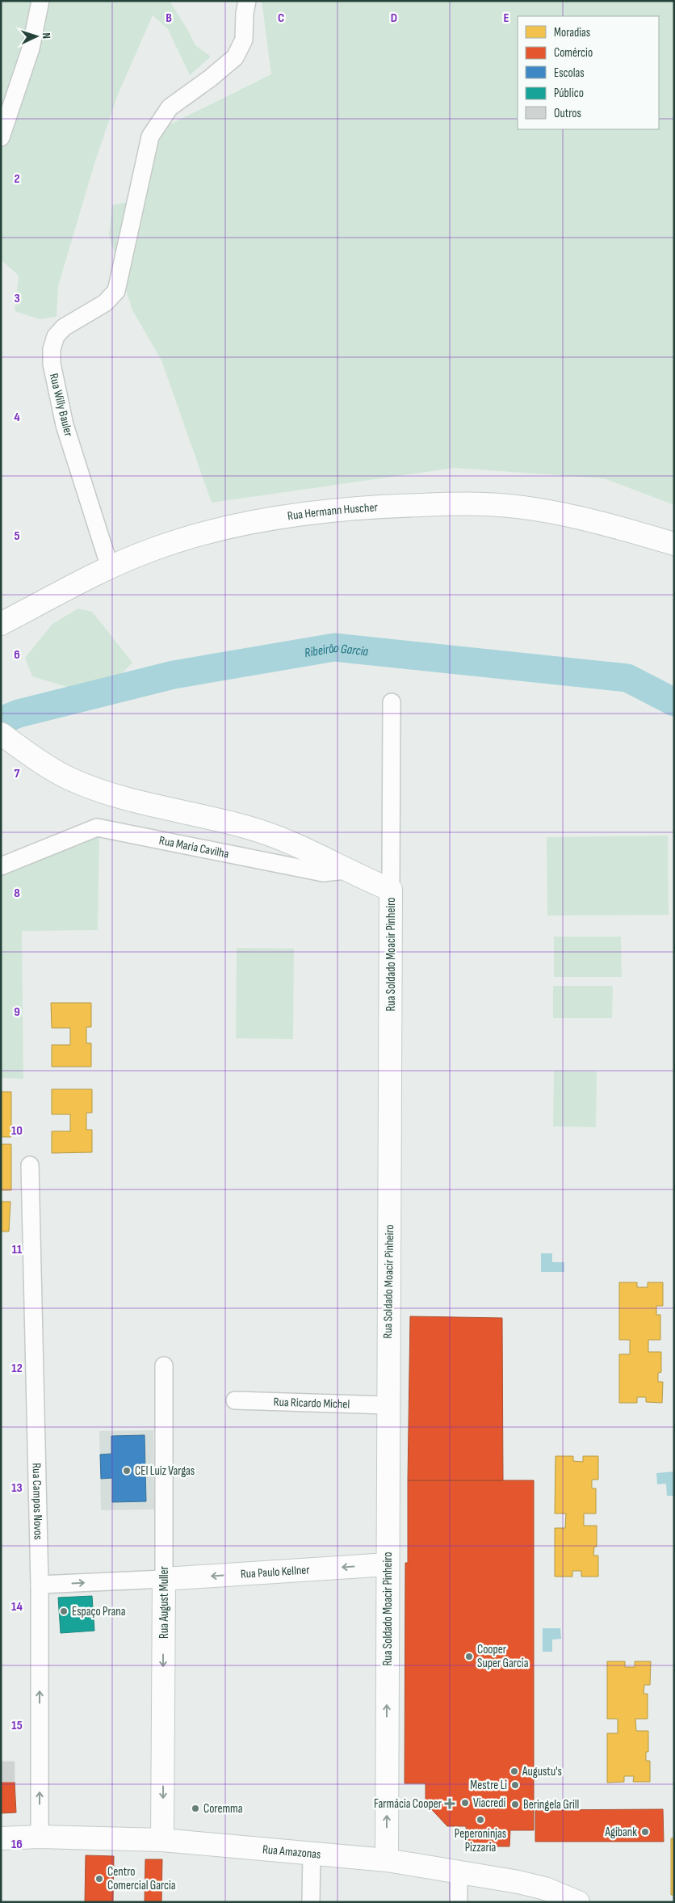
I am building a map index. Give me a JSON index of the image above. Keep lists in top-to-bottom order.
{
  "streets": {
    "street": [
      "Rua Willy Bauler",
      "Rua Hermann Huscher",
      "Rua Maria Cavilha",
      "Rua Soldado Moacir Pinheiro",
      "Rua Ricardo Michel",
      "Rua Campos Novos",
      "Rua Paulo Kellner",
      "Rua August Muller",
      "Rua Amazonas"
    ]
  },
  "crossings": [
    ["Rua Willy Bauler", "Rua Hermann Huscher"],
    ["Rua Maria Cavilha", "Rua Soldado Moacir Pinheiro"],
    ["Rua Soldado Moacir Pinheiro", "Rua Ricardo Michel"],
    ["Rua Soldado Moacir Pinheiro", "Rua Paulo Kellner"],
    ["Rua Soldado Moacir Pinheiro", "Rua Amazonas"],
    ["Rua Campos Novos", "Rua Amazonas"],
    ["Rua Paulo Kellner", "Rua August Muller"],
    ["Rua August Muller", "Rua Amazonas"]
  ],
  "one_way": ["Rua Campos Novos", "Rua Paulo Kellner", "Rua August Muller"],
  "water": ["Ribeirão Garcia"],
  "places": {
    "other": [
      "CEI Luiz Vargas",
      "Espaço Prana",
      "Cooper Super Garcia",
      "Augustu's",
      "Mestre Li",
      "Viacredi",
      "Beringela Grill",
      "Coremma",
      "Peperoninjas Pizzaria",
      "Agibank",
      "Centro Comercial Garcia"
    ],
    "health": ["Farmácia Cooper"]
  },
  "legend": [
    "Moradias",
    "Comércio",
    "Escolas",
    "Público",
    "Outros"
  ],
  "north": "right",
  "grid": {
    "columns": [
      "B",
      "C",
      "D",
      "E"
    ],
    "rows": [
      "2",
      "3",
      "4",
      "5",
      "6",
      "7",
      "8",
      "9",
      "10",
      "11",
      "12",
      "13",
      "14",
      "15",
      "16"
    ]
  }
}
